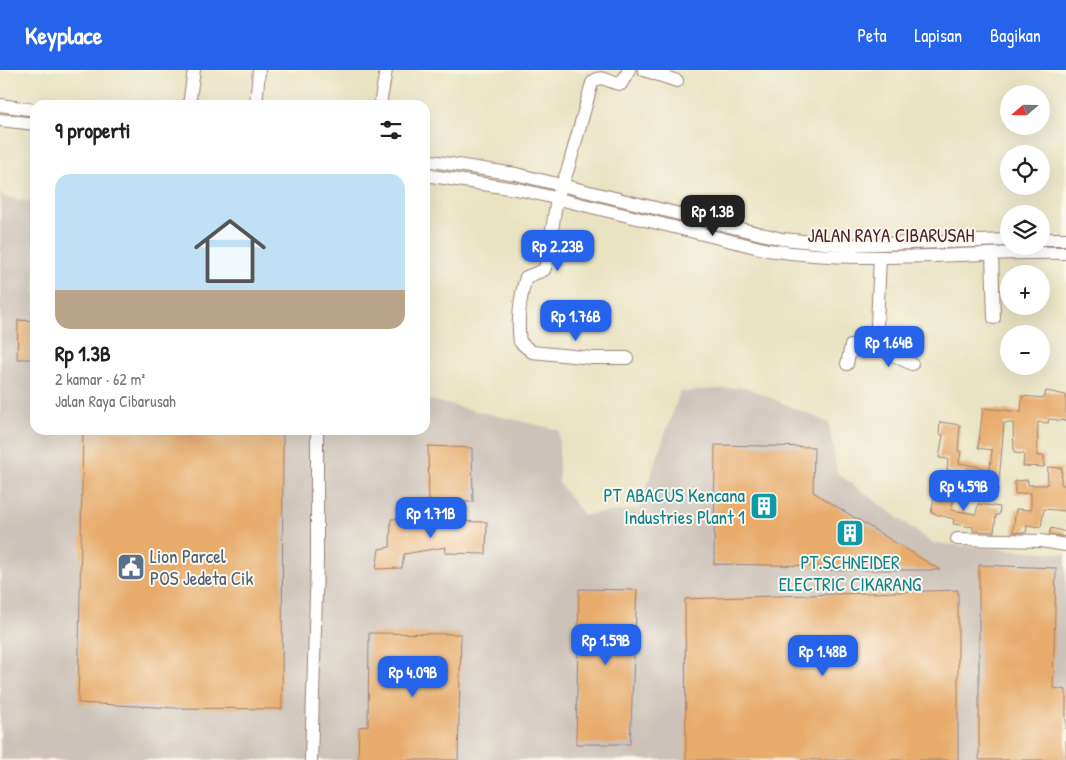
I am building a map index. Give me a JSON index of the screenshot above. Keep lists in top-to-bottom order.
{
  "streets": {
    "street": ["JALAN RAYA CIBARUSAH"]
  },
  "places": {
    "building": ["PT ABACUS Kencana Industries Plant 1", "PT.SCHNEIDER ELECTRIC CIKARANG"],
    "public building": ["Lion Parcel POS Jedeta Cik"]
  },
  "north": "left",
  "page": {
    "header": "Keyplace",
    "nav": ["Peta", "Lapisan", "Bagikan"],
    "map_buttons": ["+", "−"],
    "heading": "9 properti",
    "list": [
      {
        "name": "Rp 1.3B",
        "note": "2 kamar · 62 m² · Jalan Raya Cibarusah"
      }
    ],
    "price": [
      "Rp 1.3B",
      "Rp 2.23B",
      "Rp 1.76B",
      "Rp 1.64B",
      "Rp 4.59B",
      "Rp 1.71B",
      "Rp 1.59B",
      "Rp 1.48B",
      "Rp 4.09B"
    ]
  }
}
